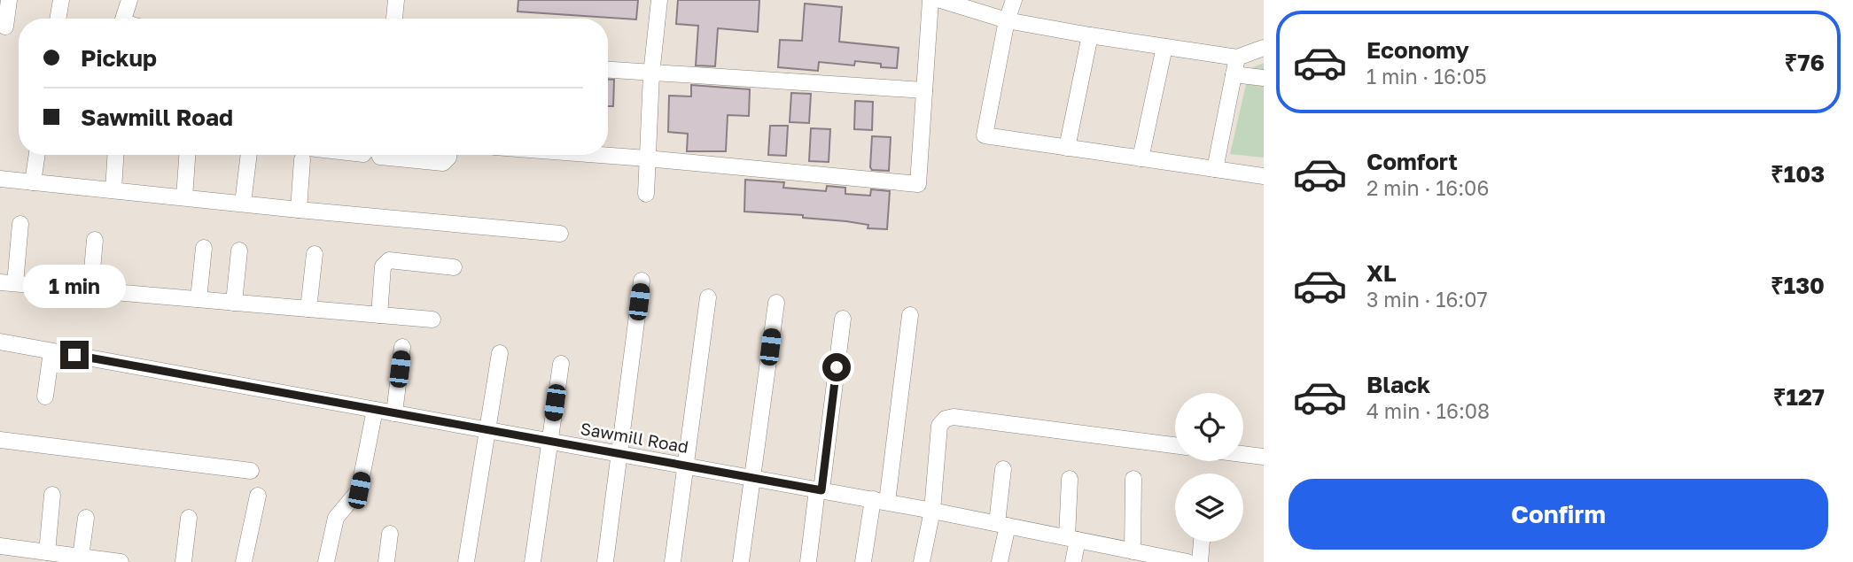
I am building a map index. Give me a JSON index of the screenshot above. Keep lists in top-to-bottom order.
{
  "streets": {
    "street": ["Sawmill Road"]
  },
  "page": {
    "list": [
      {
        "name": "Economy",
        "note": "1 min · 16:05",
        "value": "₹76"
      },
      {
        "name": "Comfort",
        "note": "2 min · 16:06",
        "value": "₹103"
      },
      {
        "name": "XL",
        "note": "3 min · 16:07",
        "value": "₹130"
      },
      {
        "name": "Black",
        "note": "4 min · 16:08",
        "value": "₹127"
      }
    ],
    "banner": ["Pickup", "Sawmill Road"],
    "bubble": "1 min",
    "buttons": "Confirm"
  }
}
